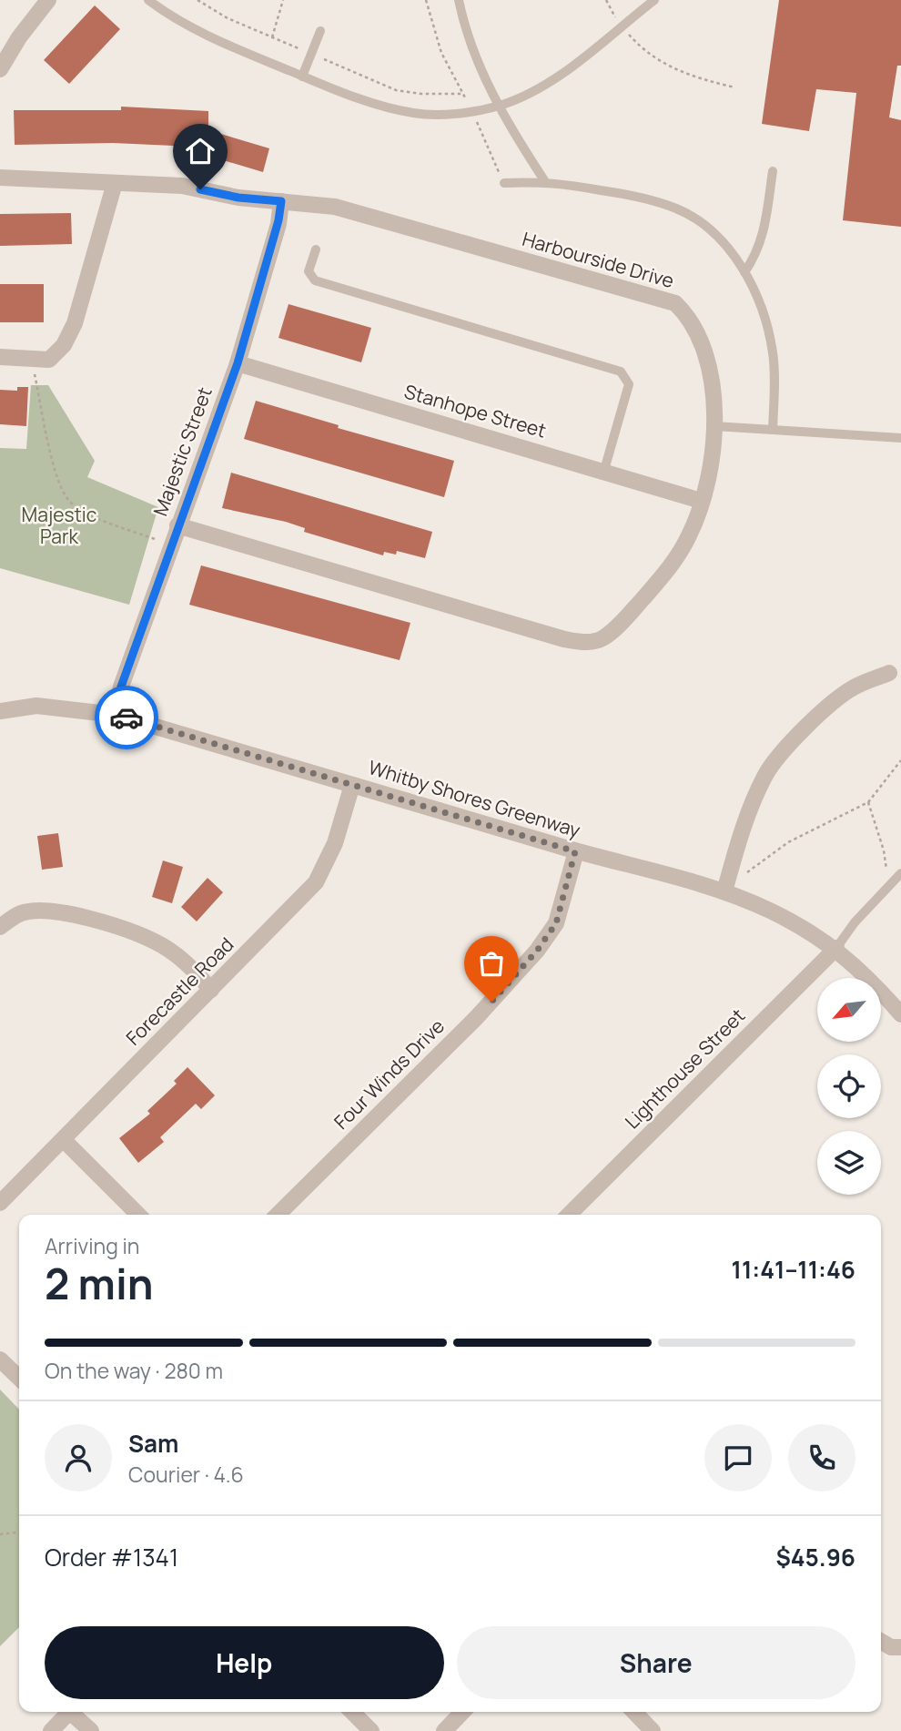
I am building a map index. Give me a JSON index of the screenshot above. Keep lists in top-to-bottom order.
{
  "streets": {
    "street": [
      "Harbourside Drive",
      "Stanhope Street",
      "Majestic Street",
      "Whitby Shores Greenway",
      "Forecastle Road",
      "Lighthouse Street",
      "Four Winds Drive"
    ]
  },
  "crossings": [
    ["Harbourside Drive", "Stanhope Street"],
    ["Harbourside Drive", "Majestic Street"],
    ["Stanhope Street", "Majestic Street"],
    ["Majestic Street", "Whitby Shores Greenway"],
    ["Whitby Shores Greenway", "Forecastle Road"],
    ["Whitby Shores Greenway", "Lighthouse Street"],
    ["Whitby Shores Greenway", "Four Winds Drive"]
  ],
  "parks": ["Majestic Park"],
  "north": "bottom left",
  "page": {
    "heading": ["2 min", "Arriving in", "11:41–11:46"],
    "panel": [
      "Sam",
      "Courier · 4.6",
      "Order #1341",
      "$45.96"
    ],
    "bar": "On the way · 280 m",
    "buttons": ["Help", "Share"]
  }
}
